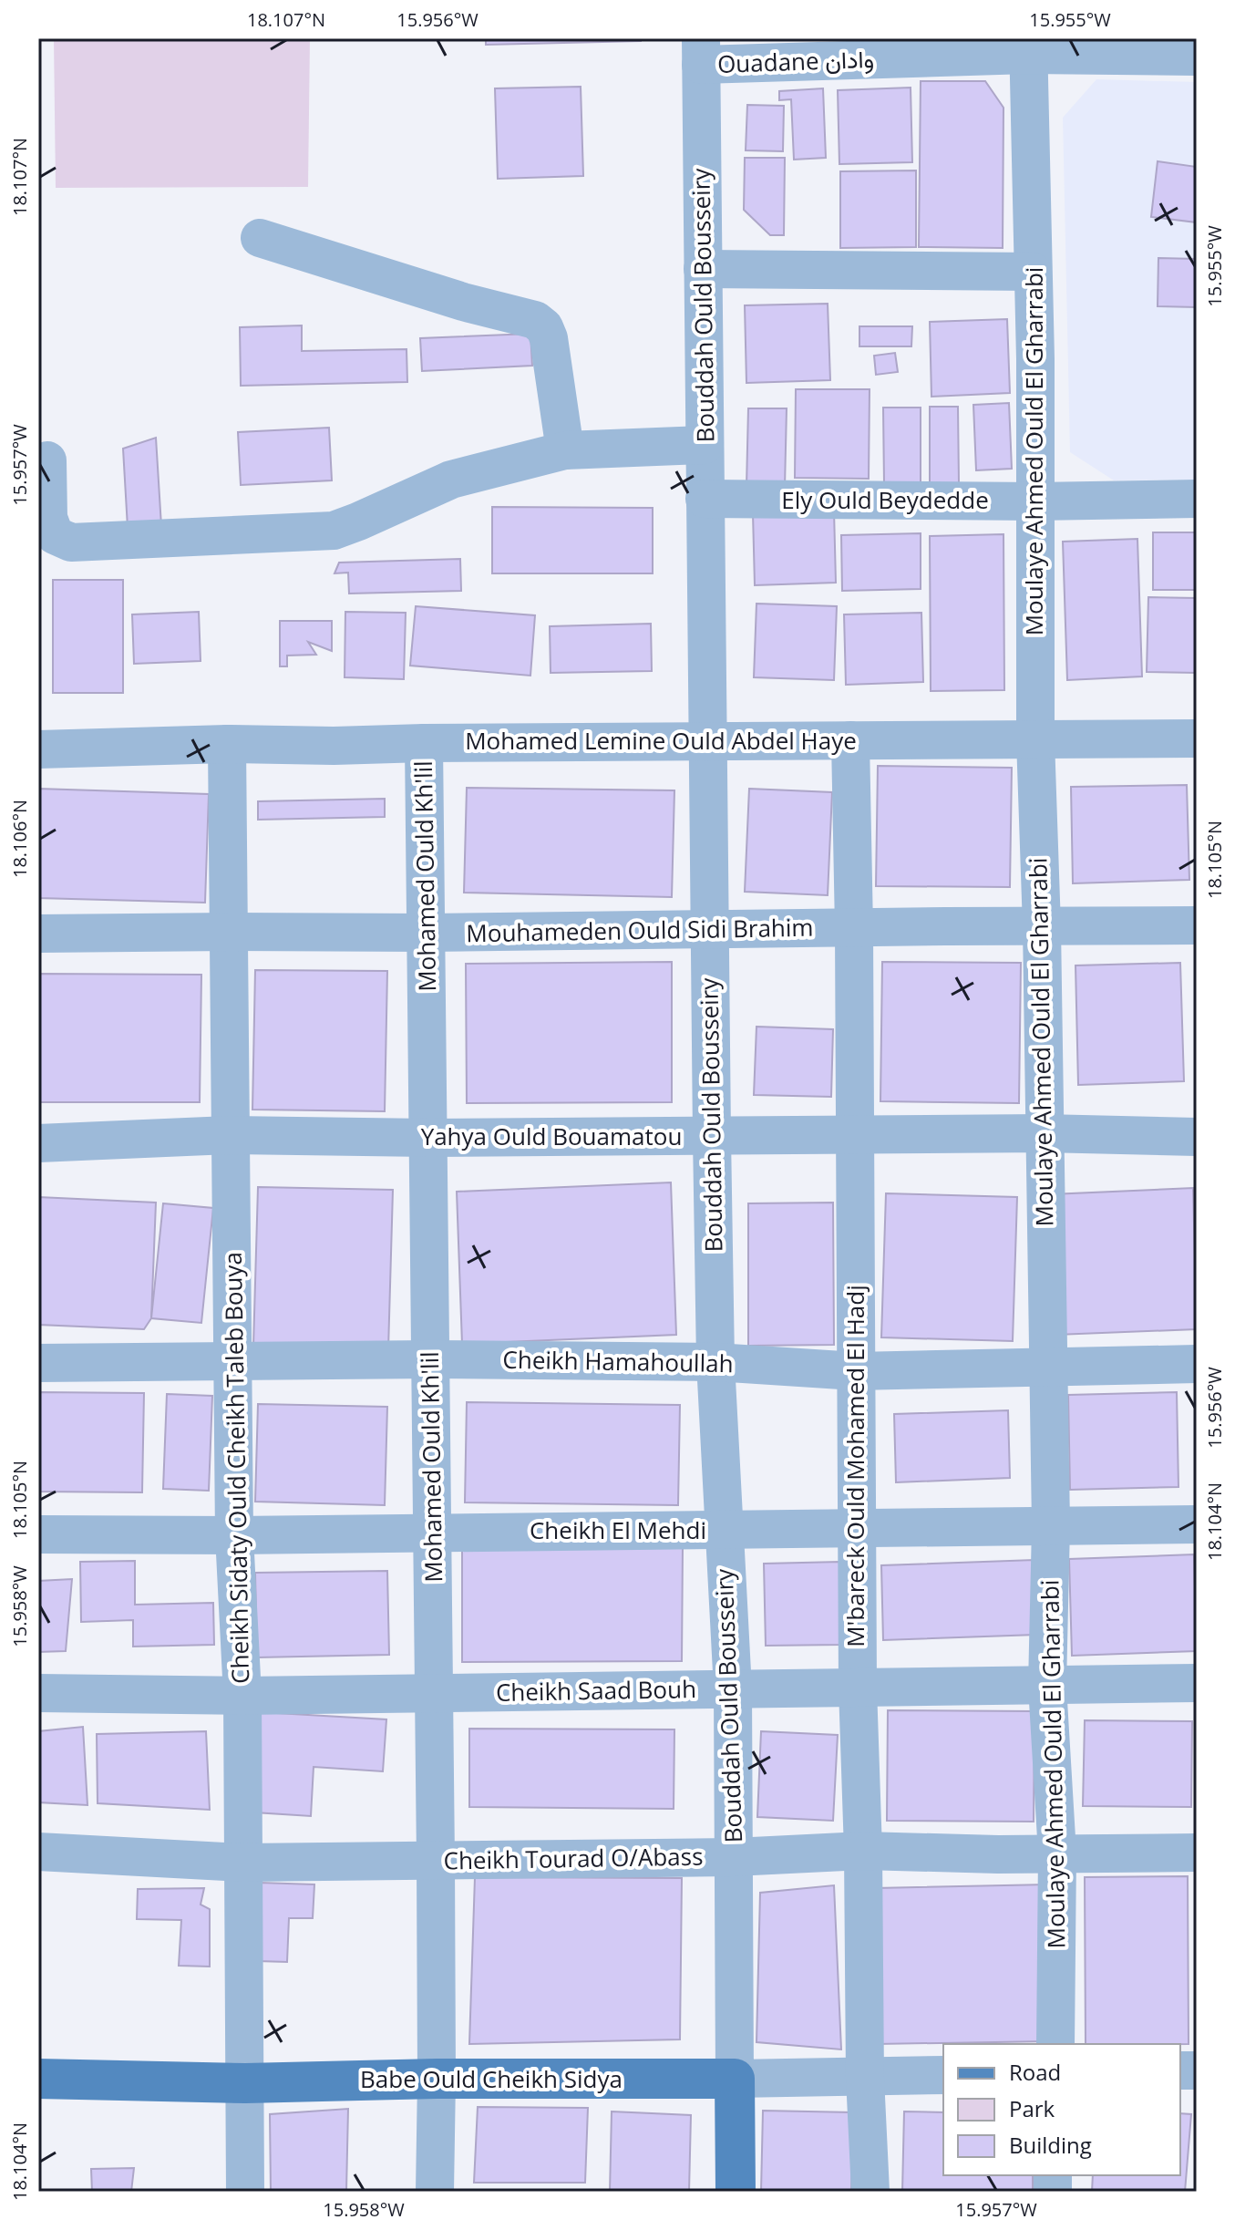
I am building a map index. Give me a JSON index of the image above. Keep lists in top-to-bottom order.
{
  "streets": {
    "main road": ["Bouddah Ould Bousseiry", "Babe Ould Cheikh Sidya"],
    "street": [
      "Ouadane وادان",
      "Moulaye Ahmed Ould El Gharrabi",
      "Ely Ould Beydedde",
      "Mohamed Lemine Ould Abdel Haye",
      "Mohamed Ould Kh'lil",
      "Mouhameden Ould Sidi Brahim",
      "Yahya Ould Bouamatou",
      "Cheikh Hamahoullah",
      "M'bareck Ould Mohamed El Hadj",
      "Cheikh Sidaty Ould Cheikh Taleb Bouya",
      "Cheikh El Mehdi",
      "Cheikh Saad Bouh",
      "Cheikh Tourad O/Abass"
    ]
  },
  "crossings": [
    ["Ouadane وادان", "Bouddah Ould Bousseiry"],
    ["Ouadane وادان", "Moulaye Ahmed Ould El Gharrabi"],
    ["Bouddah Ould Bousseiry", "Ely Ould Beydedde"],
    ["Bouddah Ould Bousseiry", "Mohamed Lemine Ould Abdel Haye"],
    ["Bouddah Ould Bousseiry", "Mouhameden Ould Sidi Brahim"],
    ["Bouddah Ould Bousseiry", "Yahya Ould Bouamatou"],
    ["Bouddah Ould Bousseiry", "Cheikh Hamahoullah"],
    ["Bouddah Ould Bousseiry", "Cheikh El Mehdi"],
    ["Bouddah Ould Bousseiry", "Cheikh Saad Bouh"],
    ["Bouddah Ould Bousseiry", "Cheikh Tourad O/Abass"],
    ["Bouddah Ould Bousseiry", "Babe Ould Cheikh Sidya"],
    ["Moulaye Ahmed Ould El Gharrabi", "Ely Ould Beydedde"],
    ["Moulaye Ahmed Ould El Gharrabi", "Mohamed Lemine Ould Abdel Haye"],
    ["Moulaye Ahmed Ould El Gharrabi", "Mouhameden Ould Sidi Brahim"],
    ["Moulaye Ahmed Ould El Gharrabi", "Yahya Ould Bouamatou"],
    ["Moulaye Ahmed Ould El Gharrabi", "Cheikh Hamahoullah"],
    ["Moulaye Ahmed Ould El Gharrabi", "Cheikh El Mehdi"],
    ["Moulaye Ahmed Ould El Gharrabi", "Cheikh Saad Bouh"],
    ["Moulaye Ahmed Ould El Gharrabi", "Cheikh Tourad O/Abass"],
    ["Mohamed Lemine Ould Abdel Haye", "Mohamed Ould Kh'lil"],
    ["Mohamed Lemine Ould Abdel Haye", "M'bareck Ould Mohamed El Hadj"],
    ["Mohamed Lemine Ould Abdel Haye", "Cheikh Sidaty Ould Cheikh Taleb Bouya"],
    ["Mohamed Ould Kh'lil", "Mouhameden Ould Sidi Brahim"],
    ["Mohamed Ould Kh'lil", "Yahya Ould Bouamatou"],
    ["Mohamed Ould Kh'lil", "Cheikh Hamahoullah"],
    ["Mohamed Ould Kh'lil", "Cheikh El Mehdi"],
    ["Mohamed Ould Kh'lil", "Cheikh Saad Bouh"],
    ["Mohamed Ould Kh'lil", "Cheikh Tourad O/Abass"],
    ["Mohamed Ould Kh'lil", "Babe Ould Cheikh Sidya"],
    ["Mouhameden Ould Sidi Brahim", "M'bareck Ould Mohamed El Hadj"],
    ["Mouhameden Ould Sidi Brahim", "Cheikh Sidaty Ould Cheikh Taleb Bouya"],
    ["Yahya Ould Bouamatou", "M'bareck Ould Mohamed El Hadj"],
    ["Yahya Ould Bouamatou", "Cheikh Sidaty Ould Cheikh Taleb Bouya"],
    ["Cheikh Hamahoullah", "M'bareck Ould Mohamed El Hadj"],
    ["Cheikh Hamahoullah", "Cheikh Sidaty Ould Cheikh Taleb Bouya"],
    ["M'bareck Ould Mohamed El Hadj", "Cheikh El Mehdi"],
    ["M'bareck Ould Mohamed El Hadj", "Cheikh Saad Bouh"],
    ["M'bareck Ould Mohamed El Hadj", "Cheikh Tourad O/Abass"],
    ["M'bareck Ould Mohamed El Hadj", "Babe Ould Cheikh Sidya"],
    ["Cheikh Sidaty Ould Cheikh Taleb Bouya", "Cheikh El Mehdi"],
    ["Cheikh Sidaty Ould Cheikh Taleb Bouya", "Cheikh Saad Bouh"],
    ["Cheikh Sidaty Ould Cheikh Taleb Bouya", "Cheikh Tourad O/Abass"],
    ["Cheikh Sidaty Ould Cheikh Taleb Bouya", "Babe Ould Cheikh Sidya"]
  ],
  "legend": ["Road", "Park", "Building"],
  "coordinates": [
    "18.107°N",
    "15.956°W",
    "15.955°W",
    "15.957°W",
    "18.106°N",
    "18.105°N",
    "18.104°N",
    "15.958°W"
  ]
}
